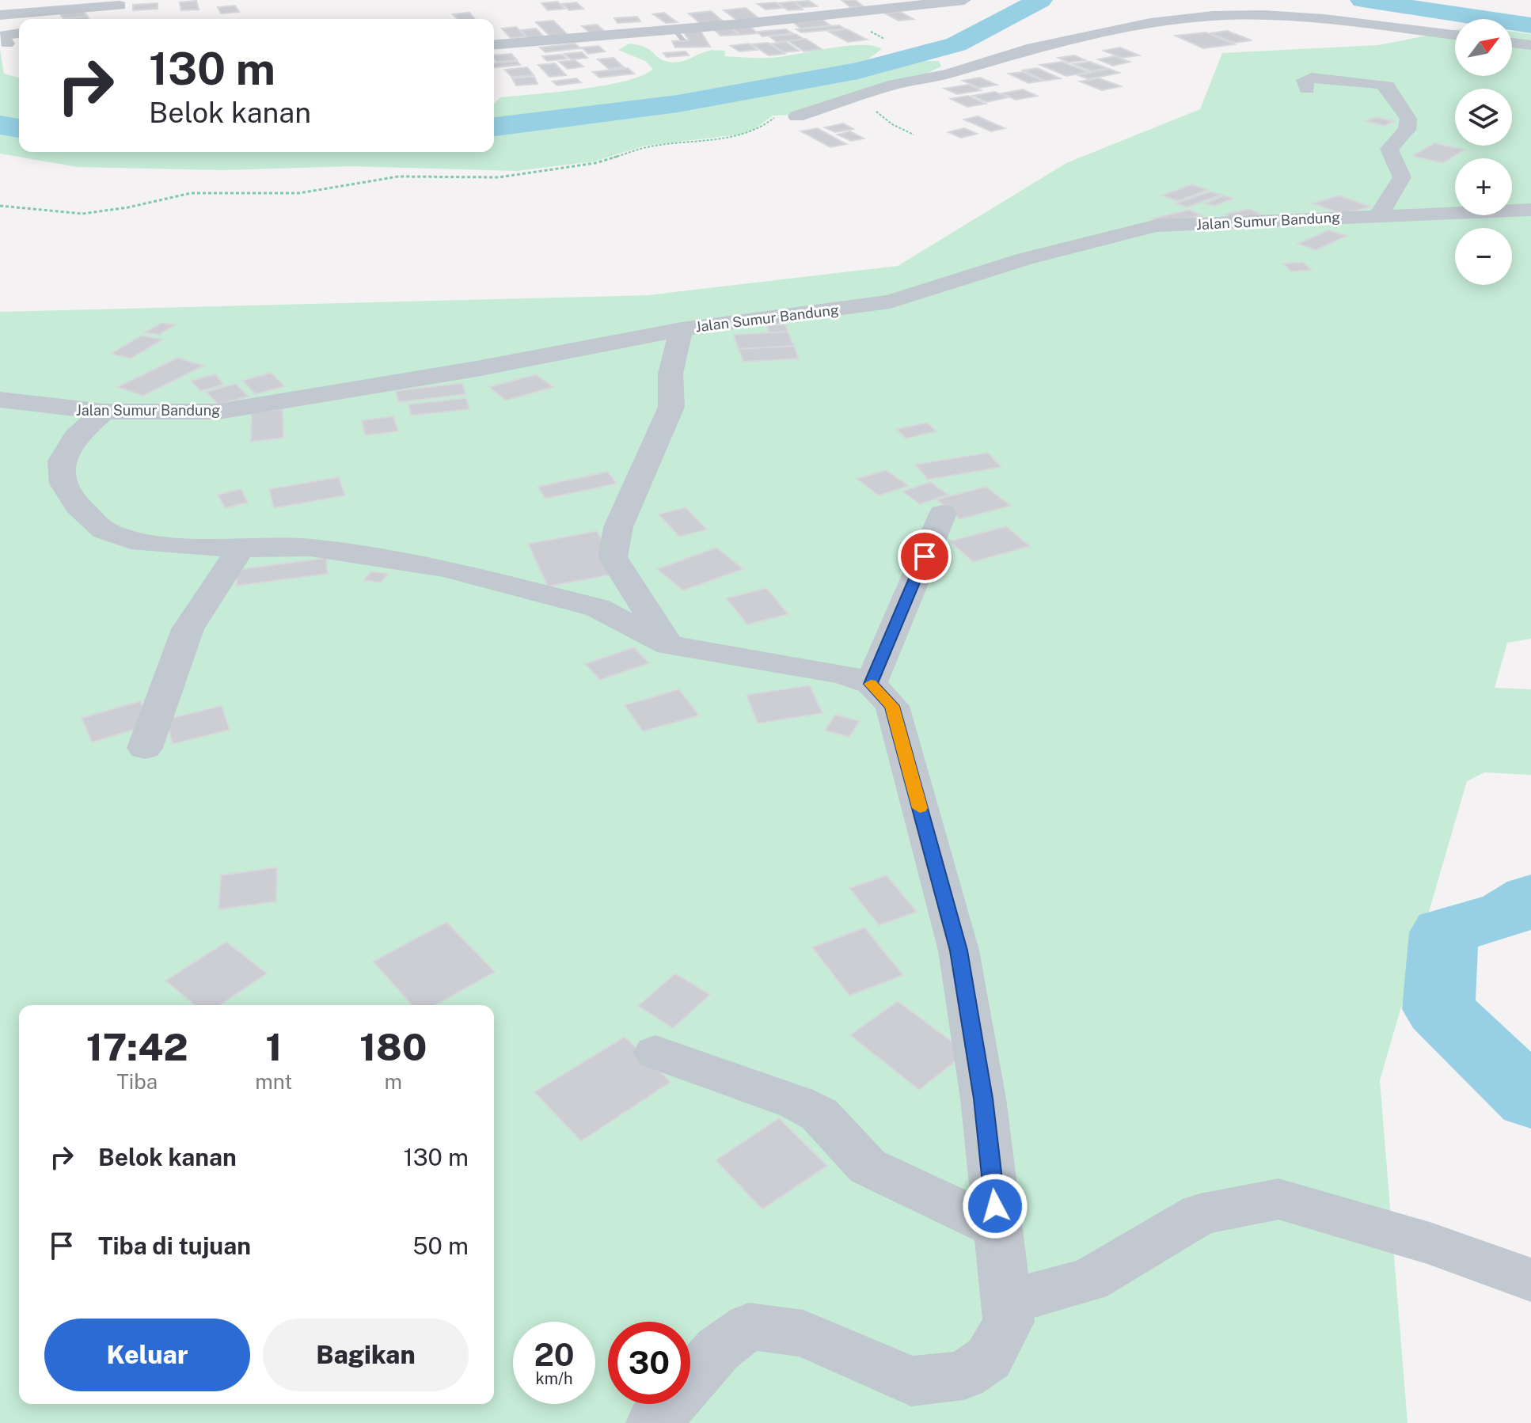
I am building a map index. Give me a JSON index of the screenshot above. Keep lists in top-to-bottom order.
{
  "streets": {
    "street": ["Jalan Sumur Bandung"]
  },
  "north": "top right",
  "page": {
    "map_buttons": ["+", "−"],
    "turn": ["130 m", "Belok kanan"],
    "eta": [
      "17:42",
      "Tiba",
      "1",
      "mnt",
      "180",
      "m"
    ],
    "list": [
      {
        "name": "Belok kanan",
        "value": "130 m"
      },
      {
        "name": "Tiba di tujuan",
        "value": "50 m"
      }
    ],
    "buttons": ["Keluar", "Bagikan"],
    "speed": "20 km/h",
    "limit": "30"
  }
}
